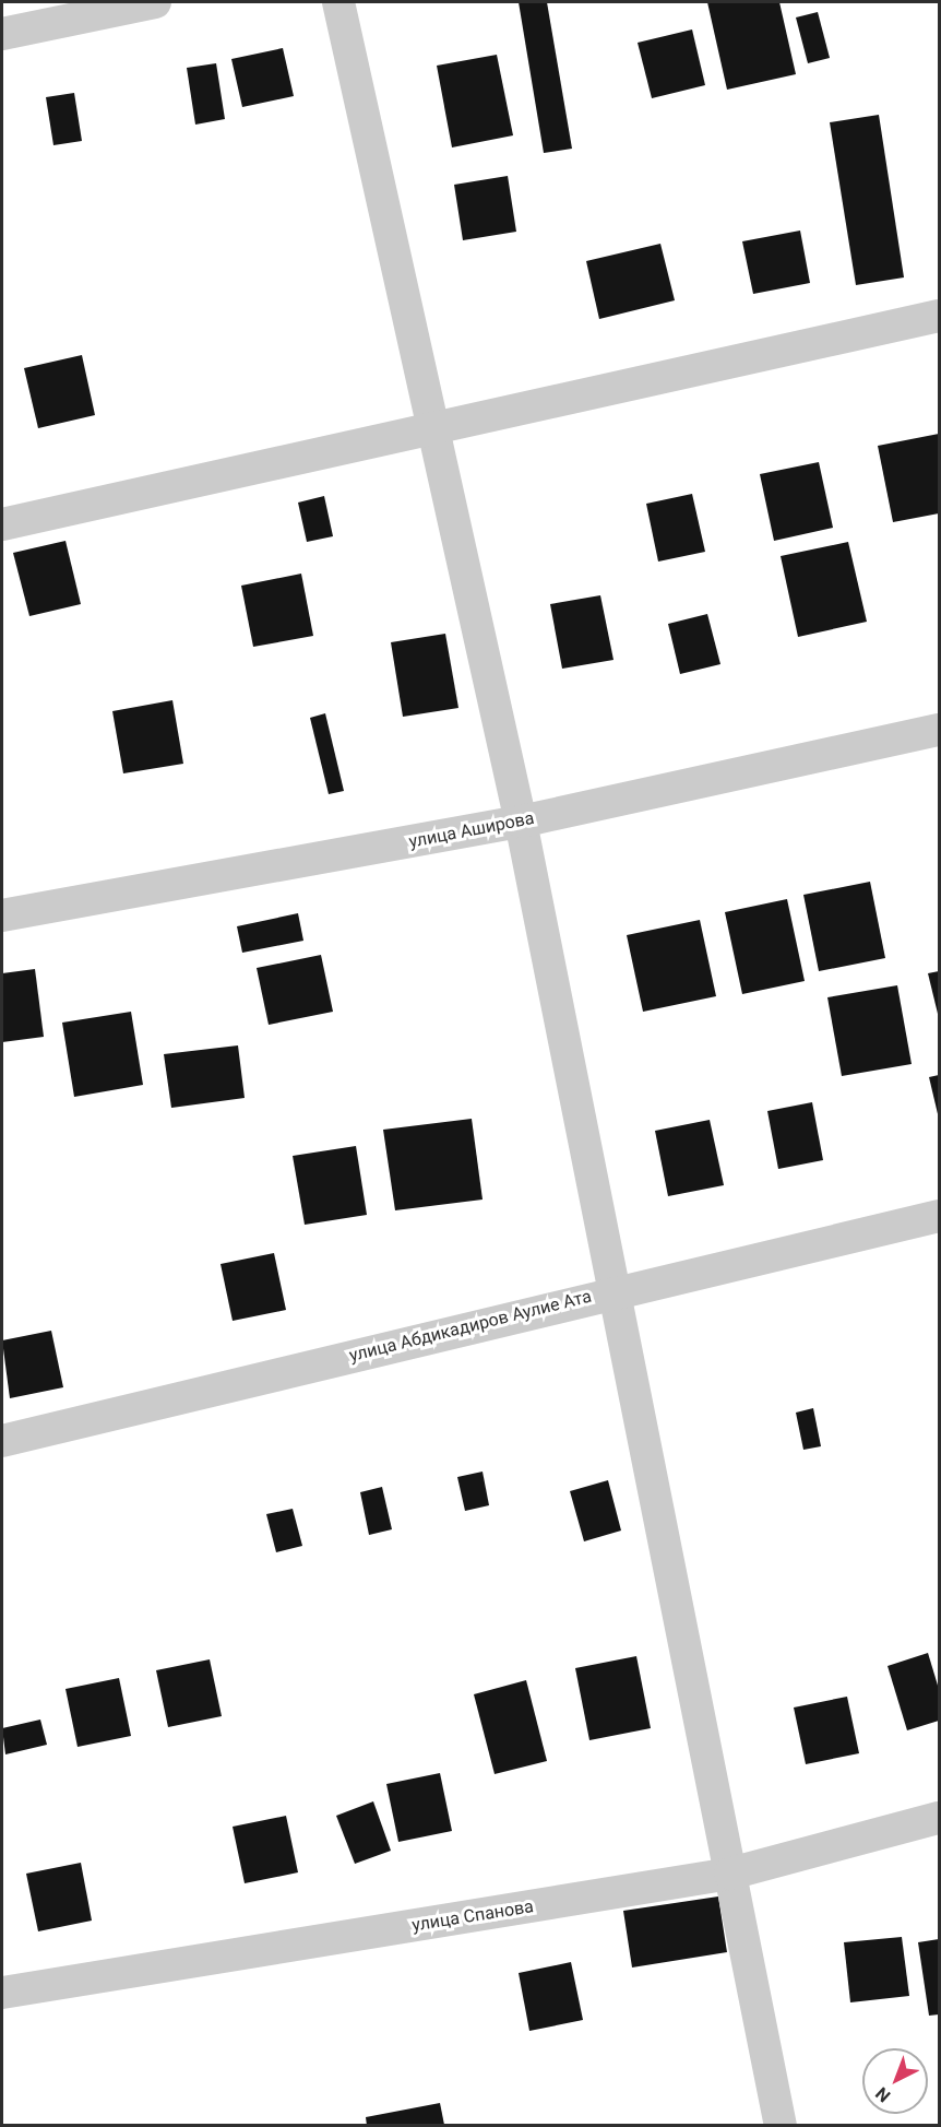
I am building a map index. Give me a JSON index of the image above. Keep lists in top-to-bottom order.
{
  "streets": {
    "street": ["улица Аширова", "улица Абдикадиров Аулие Ата", "улица Спанова"]
  },
  "north": "bottom left"
}
